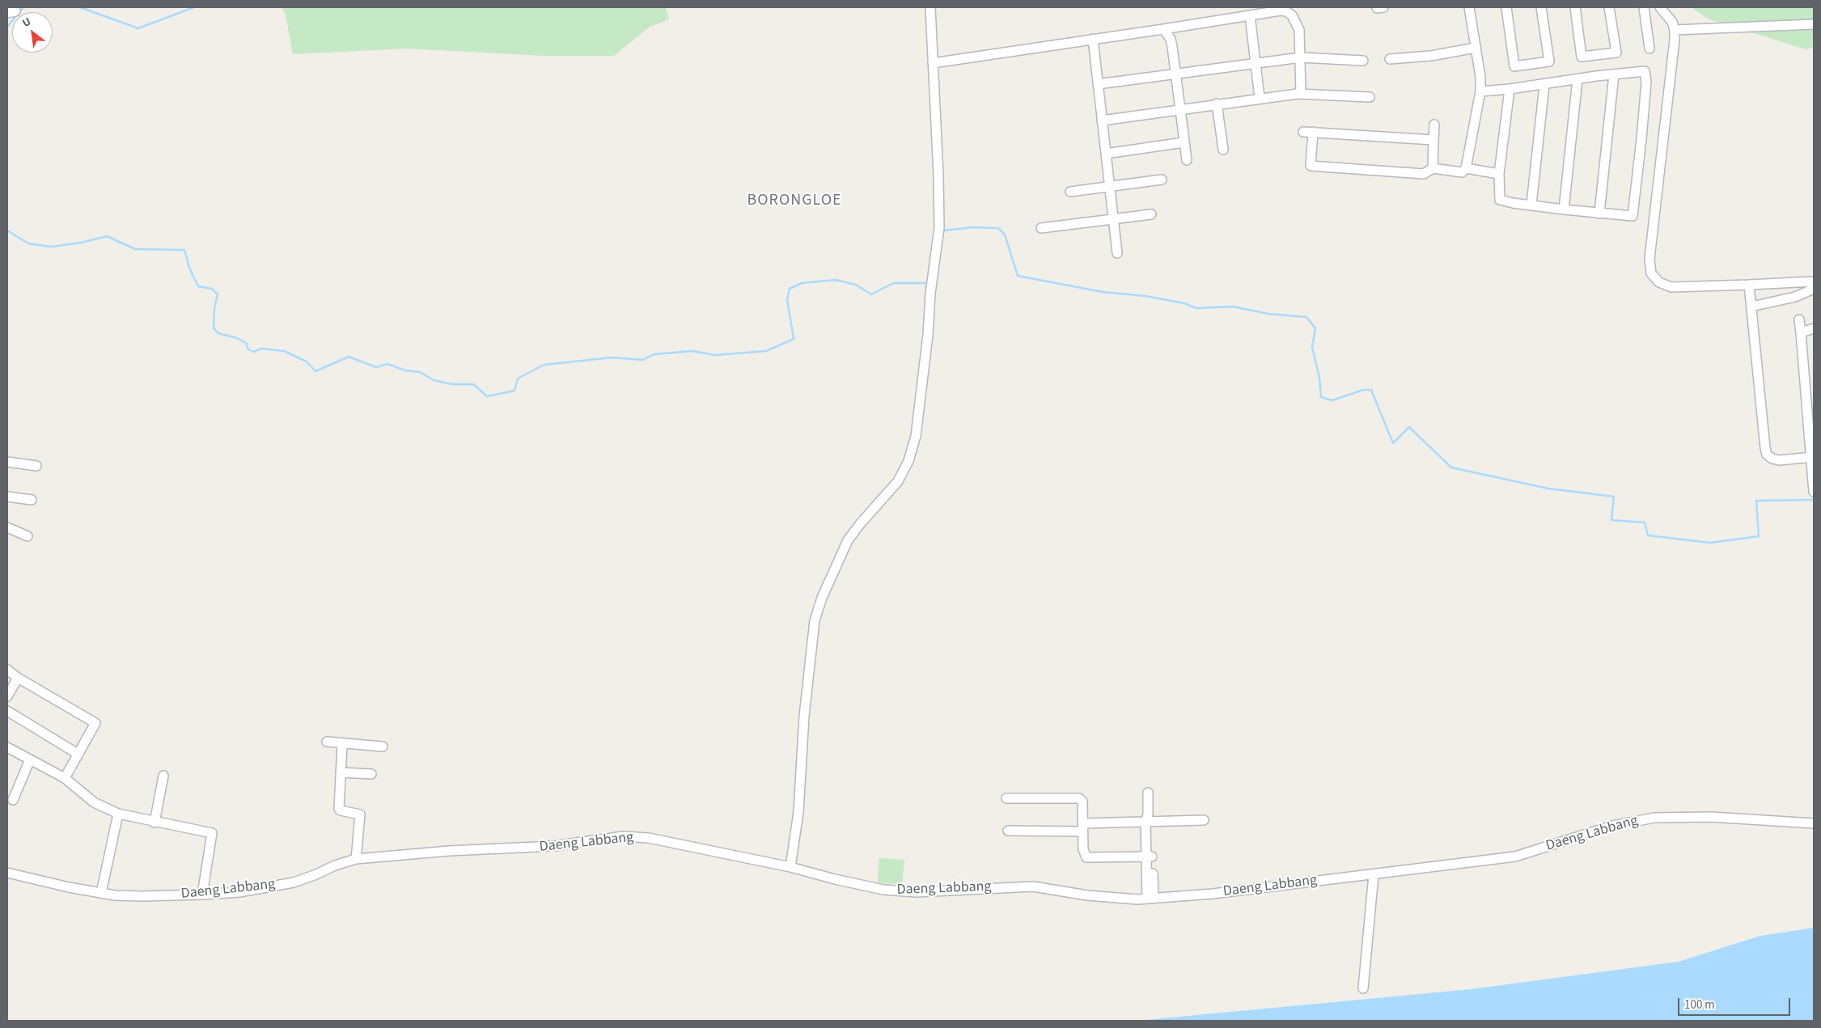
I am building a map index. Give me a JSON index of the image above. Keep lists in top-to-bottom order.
{
  "streets": {
    "street": ["Daeng Labbang"]
  },
  "districts": ["BORONGLOE"],
  "scale_bar": "100 m",
  "north": "top left"
}
